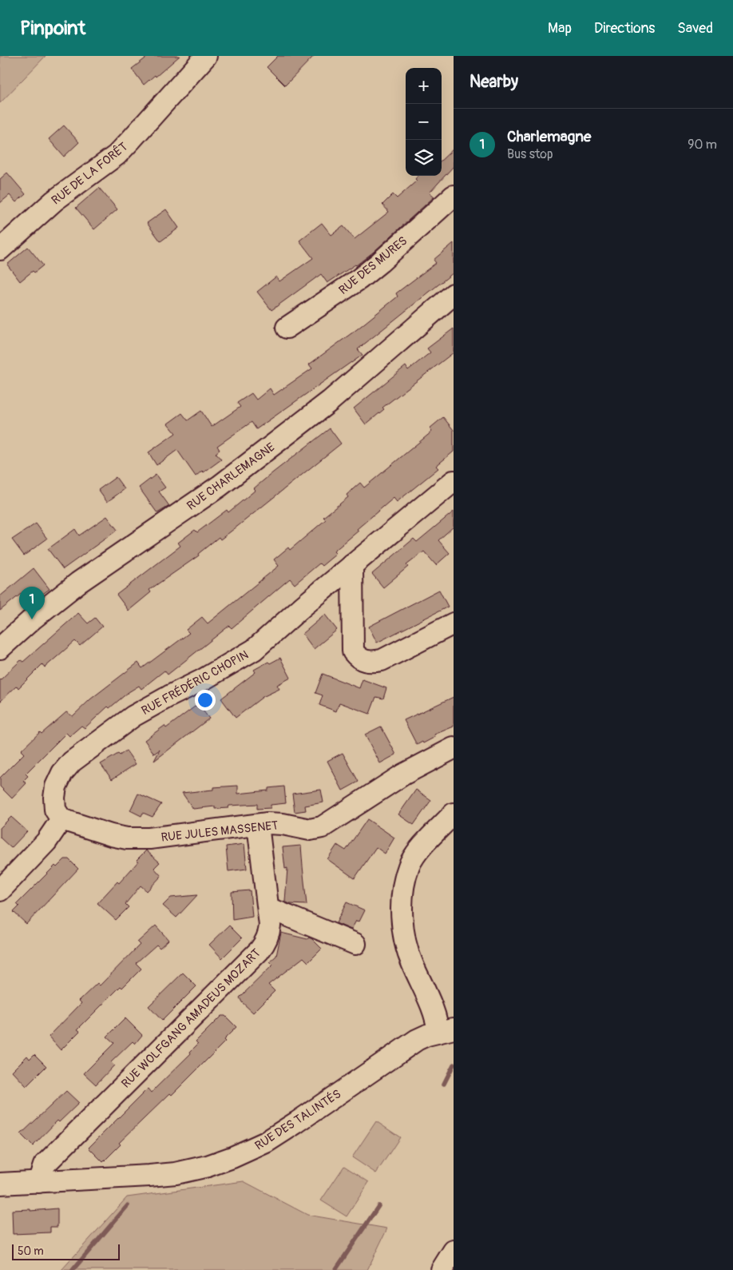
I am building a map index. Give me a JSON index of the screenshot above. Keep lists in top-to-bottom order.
{
  "streets": {
    "street": [
      "RUE DE LA FORÊT",
      "RUE DES MURES",
      "RUE CHARLEMAGNE",
      "RUE FRÉDÉRIC CHOPIN",
      "RUE JULES MASSENET",
      "RUE WOLFGANG AMADEUS MOZART",
      "RUE DES TALINTÉS"
    ]
  },
  "crossings": [
    ["RUE FRÉDÉRIC CHOPIN", "RUE JULES MASSENET"],
    ["RUE JULES MASSENET", "RUE WOLFGANG AMADEUS MOZART"],
    ["RUE WOLFGANG AMADEUS MOZART", "RUE DES TALINTÉS"]
  ],
  "scale_bar": "50 m",
  "page": {
    "header": "Pinpoint",
    "nav": ["Map", "Directions", "Saved"],
    "heading": "Nearby",
    "map_buttons": ["+", "−"],
    "list": [
      {
        "mark": "1",
        "name": "Charlemagne",
        "note": "Bus stop",
        "value": "90 m"
      }
    ],
    "pins": "1",
    "scale": "50 m"
  }
}
